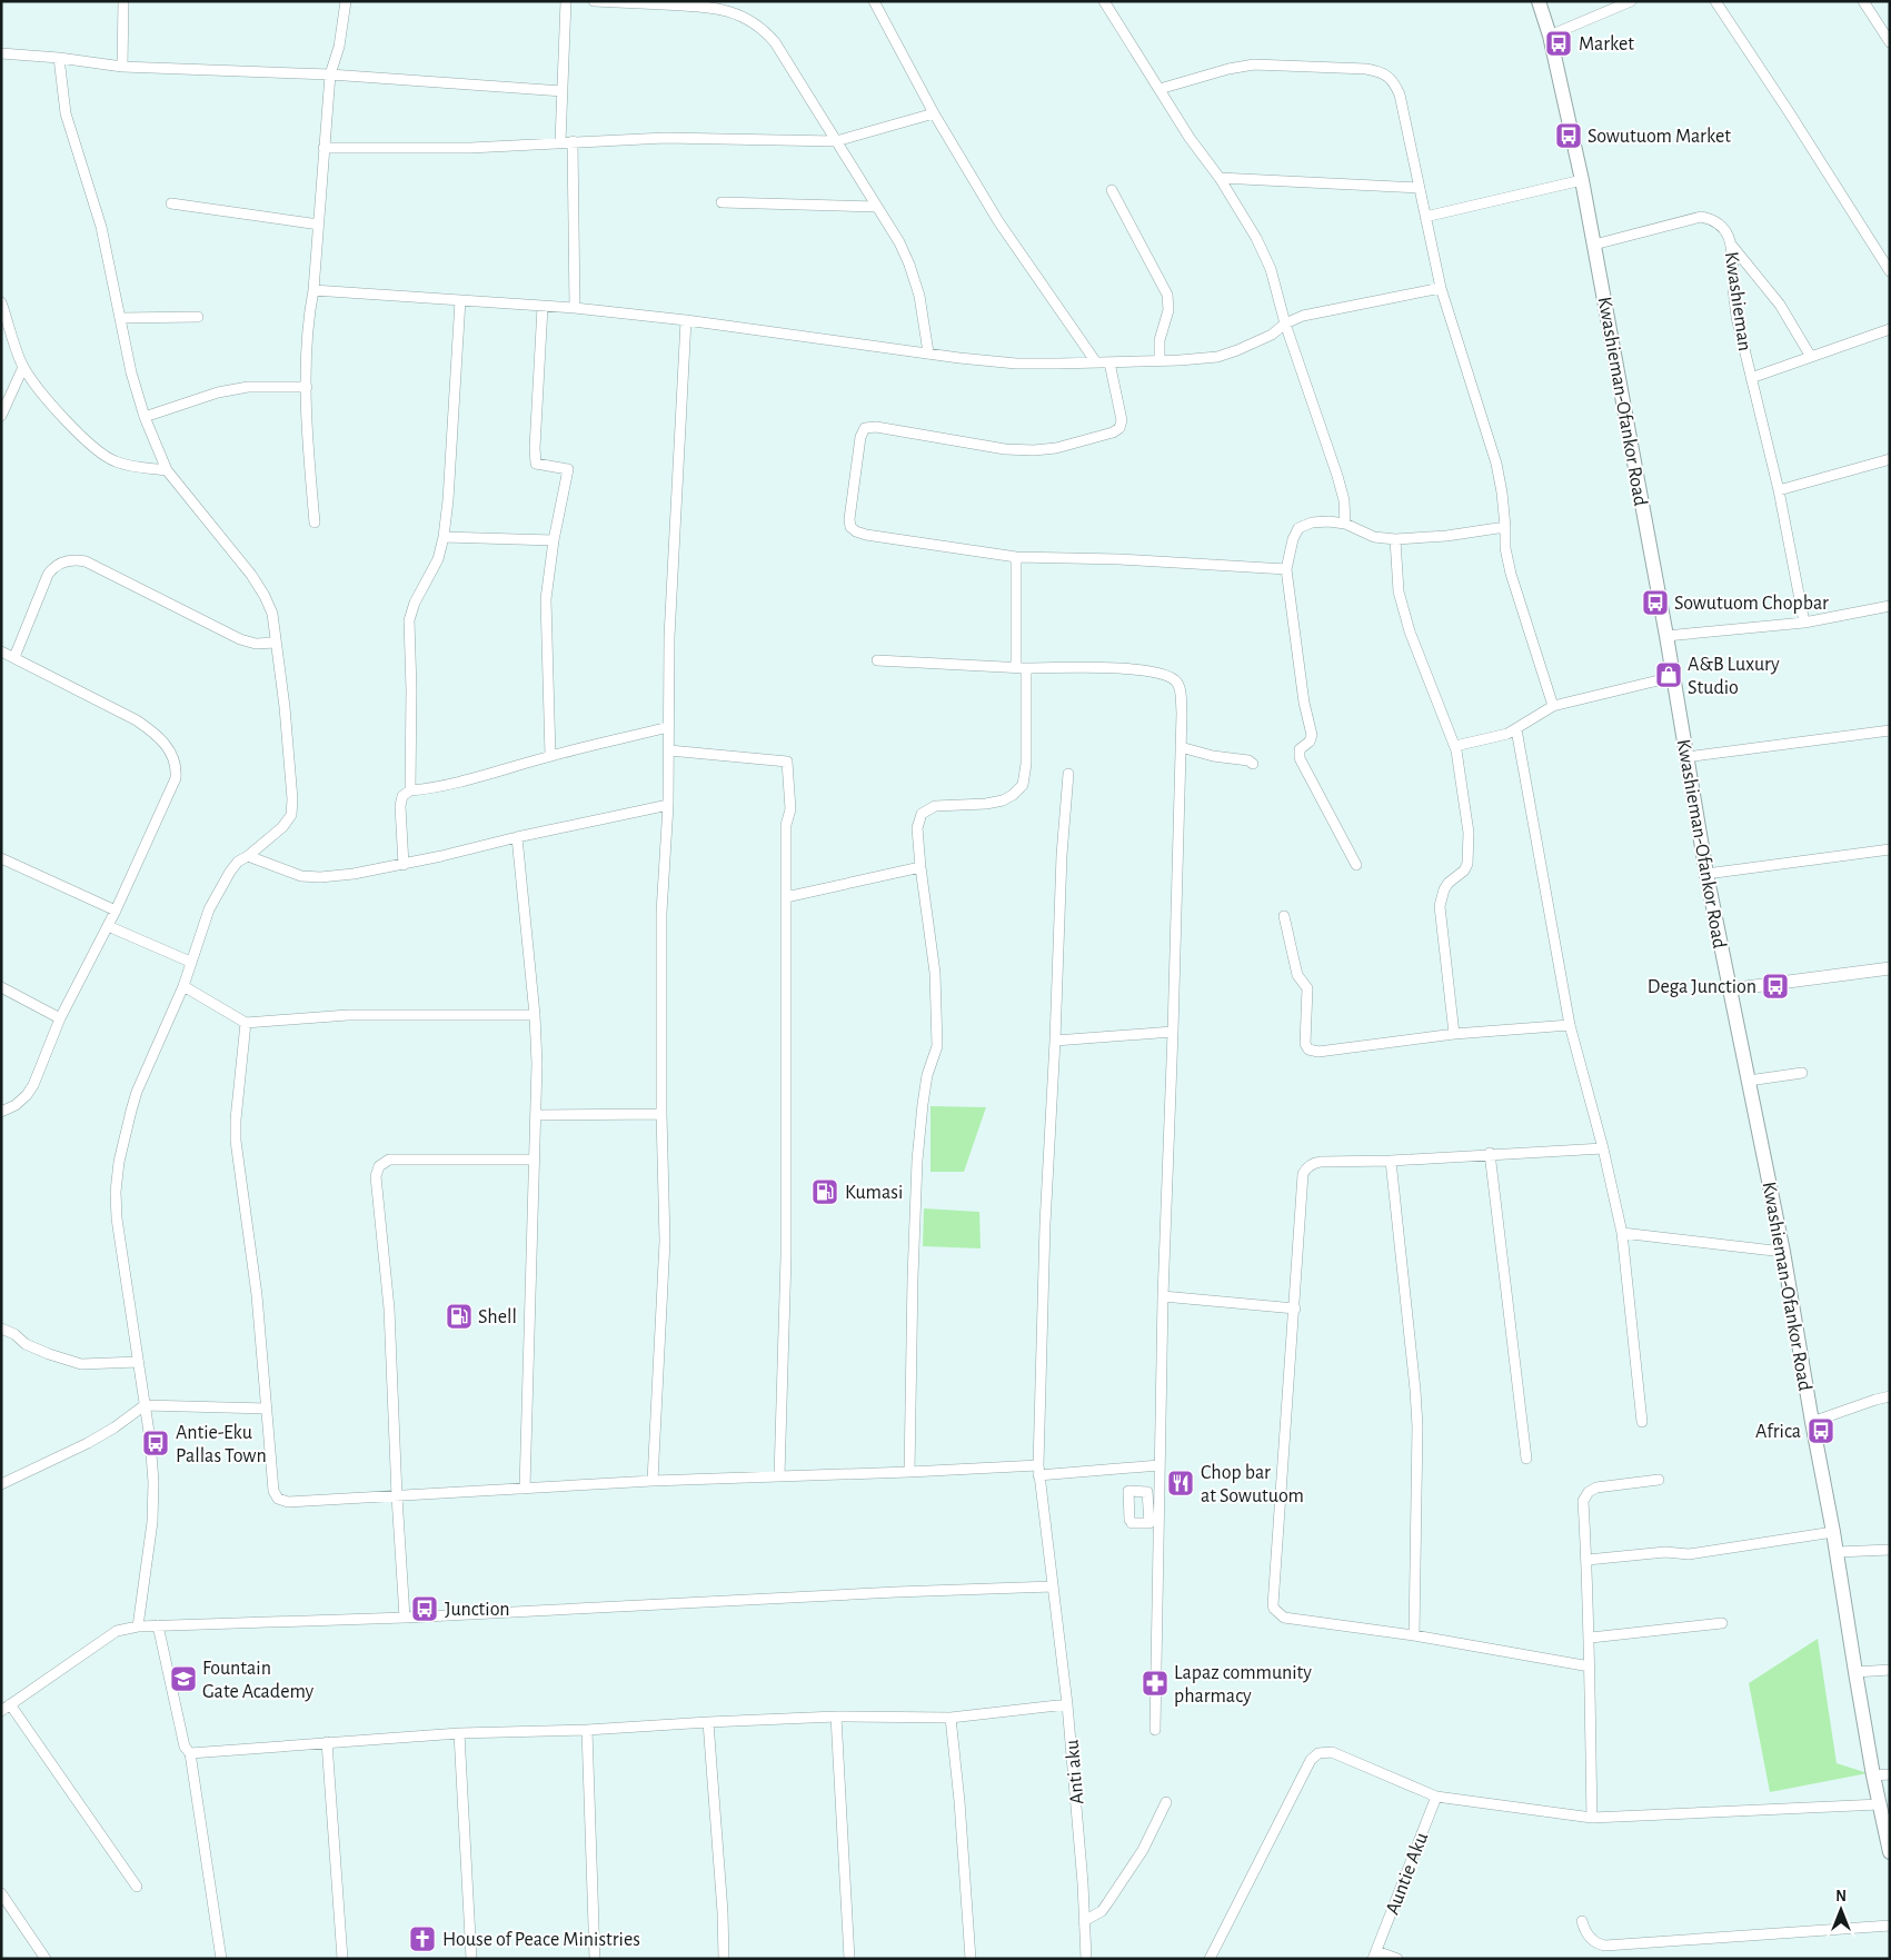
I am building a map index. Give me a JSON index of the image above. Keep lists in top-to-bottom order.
{
  "streets": {
    "main road": ["Kwashieman-Ofankor Road"],
    "street": ["Kwashieman", "Anti aku", "Auntie Aku"]
  },
  "crossings": [
    ["Kwashieman", "Kwashieman-Ofankor Road"]
  ],
  "places": {
    "bus stop": [
      "Market",
      "Sowutuom Market",
      "Sowutuom Chopbar",
      "Dega Junction",
      "Africa",
      "Antie-Eku Pallas Town",
      "Junction"
    ],
    "shop": ["A&B Luxury Studio"],
    "fuel station": ["Kumasi", "Shell"],
    "restaurant": ["Chop bar at Sowutuom"],
    "school or university": ["Fountain Gate Academy"],
    "pharmacy": ["Lapaz community pharmacy"],
    "church": ["House of Peace Ministries"]
  },
  "north": "top"
}
